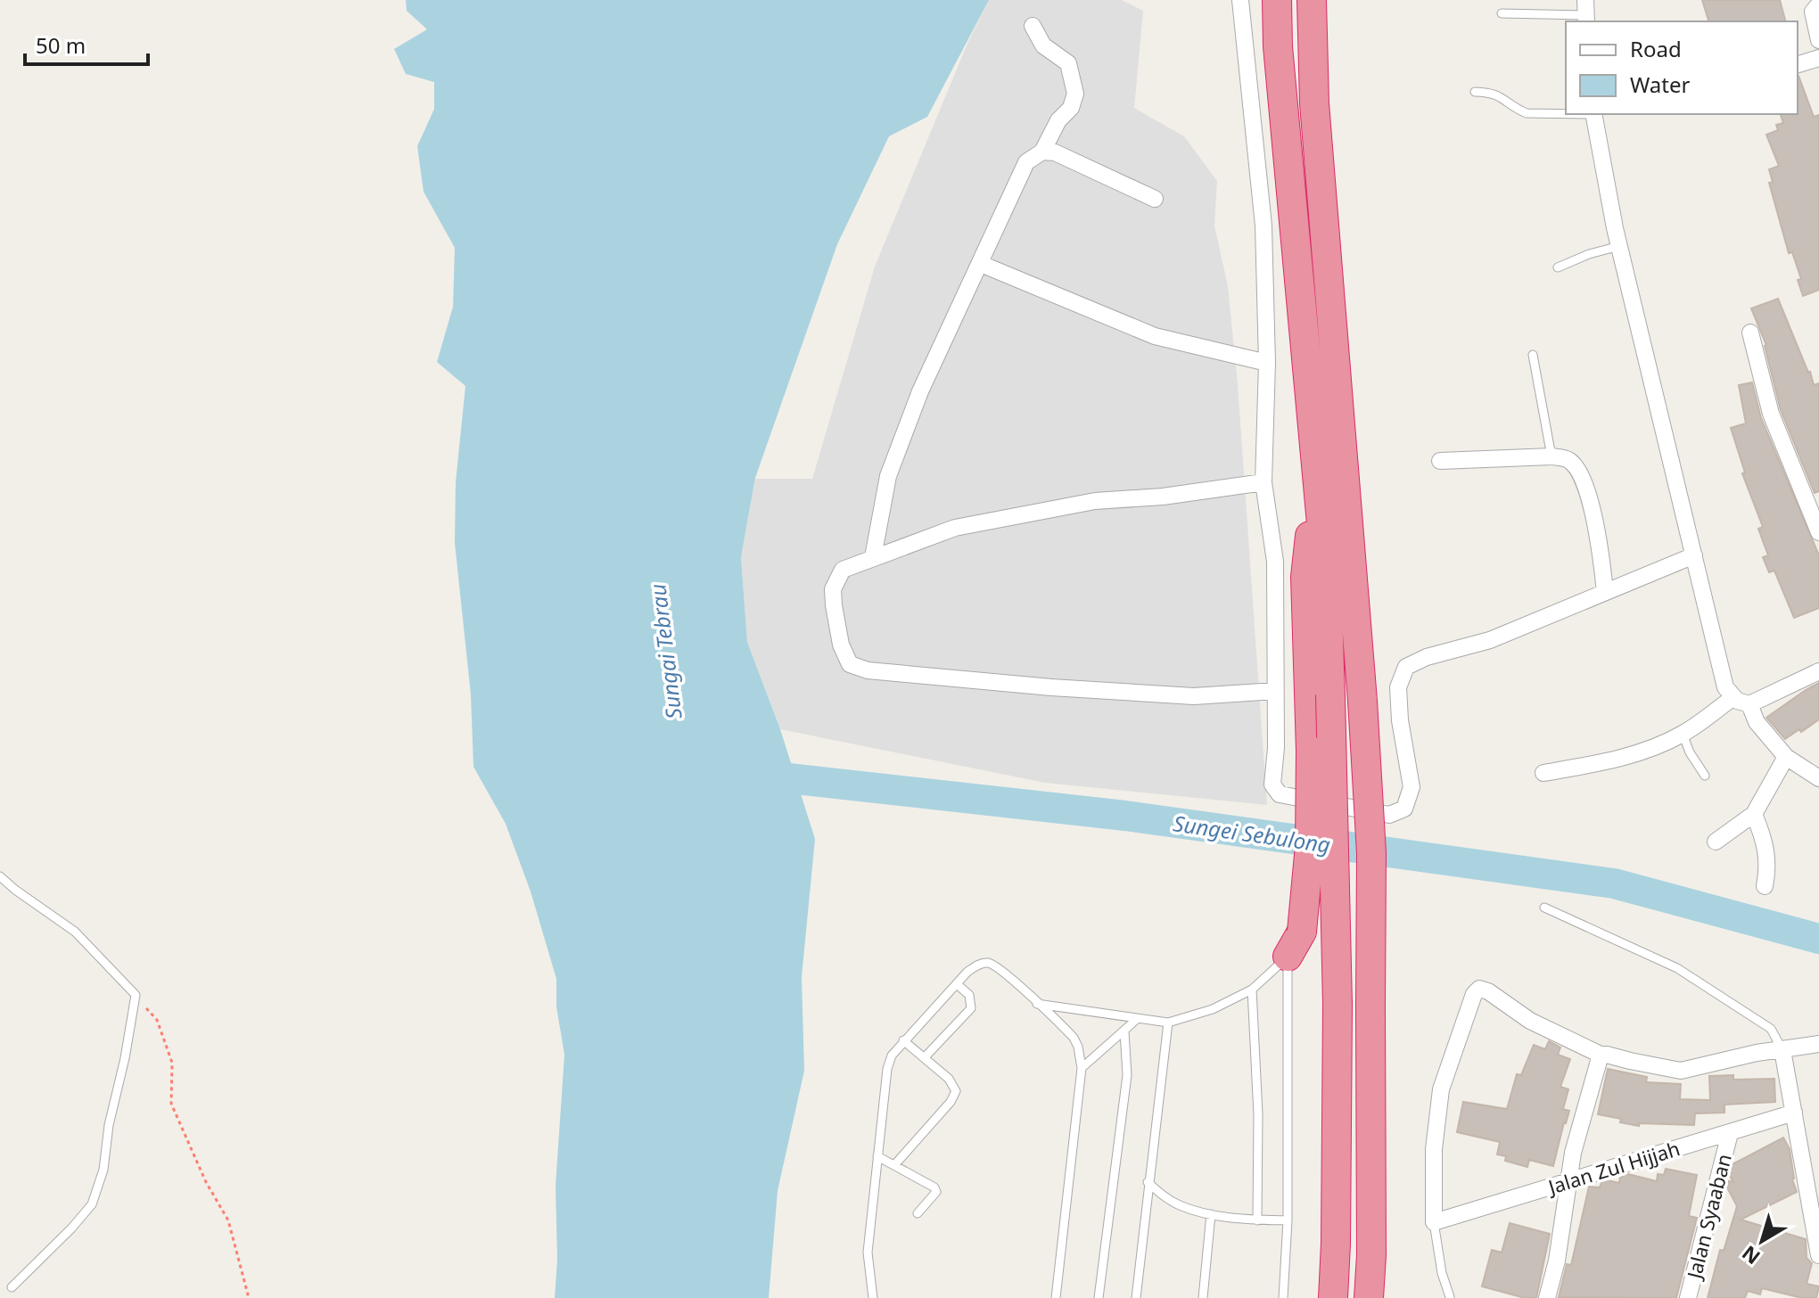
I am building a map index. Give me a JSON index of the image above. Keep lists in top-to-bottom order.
{
  "streets": {
    "street": ["Jalan Zul Hijjah", "Jalan Syaaban"]
  },
  "crossings": [
    ["Jalan Zul Hijjah", "Jalan Syaaban"]
  ],
  "water": ["Sungai Tebrau", "Sungei Sebulong"],
  "legend": ["Road", "Water"],
  "scale_bar": "50 m",
  "north": "bottom left"
}
